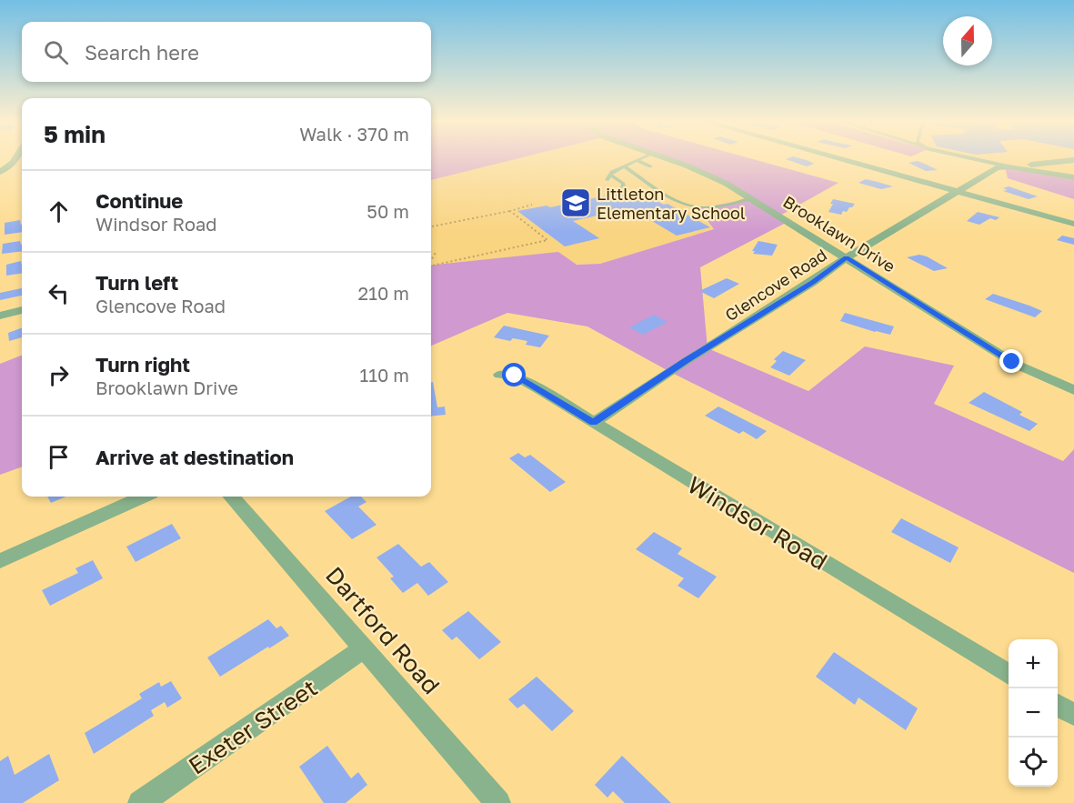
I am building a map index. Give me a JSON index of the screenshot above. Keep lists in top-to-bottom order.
{
  "streets": {
    "street": [
      "Brooklawn Drive",
      "Glencove Road",
      "Windsor Road",
      "Dartford Road",
      "Exeter Street"
    ]
  },
  "crossings": [
    ["Brooklawn Drive", "Glencove Road"],
    ["Glencove Road", "Windsor Road"],
    ["Dartford Road", "Exeter Street"]
  ],
  "places": {
    "school or university": ["Littleton Elementary School"]
  },
  "north": "top",
  "page": {
    "search": "Search here",
    "heading": ["5 min", "Walk · 370 m"],
    "list": [
      ["Continue", "Windsor Road", "50 m"],
      ["Turn left", "Glencove Road", "210 m"],
      ["Turn right", "Brooklawn Drive", "110 m"],
      "Arrive at destination"
    ],
    "map_buttons": ["+", "−"]
  }
}
